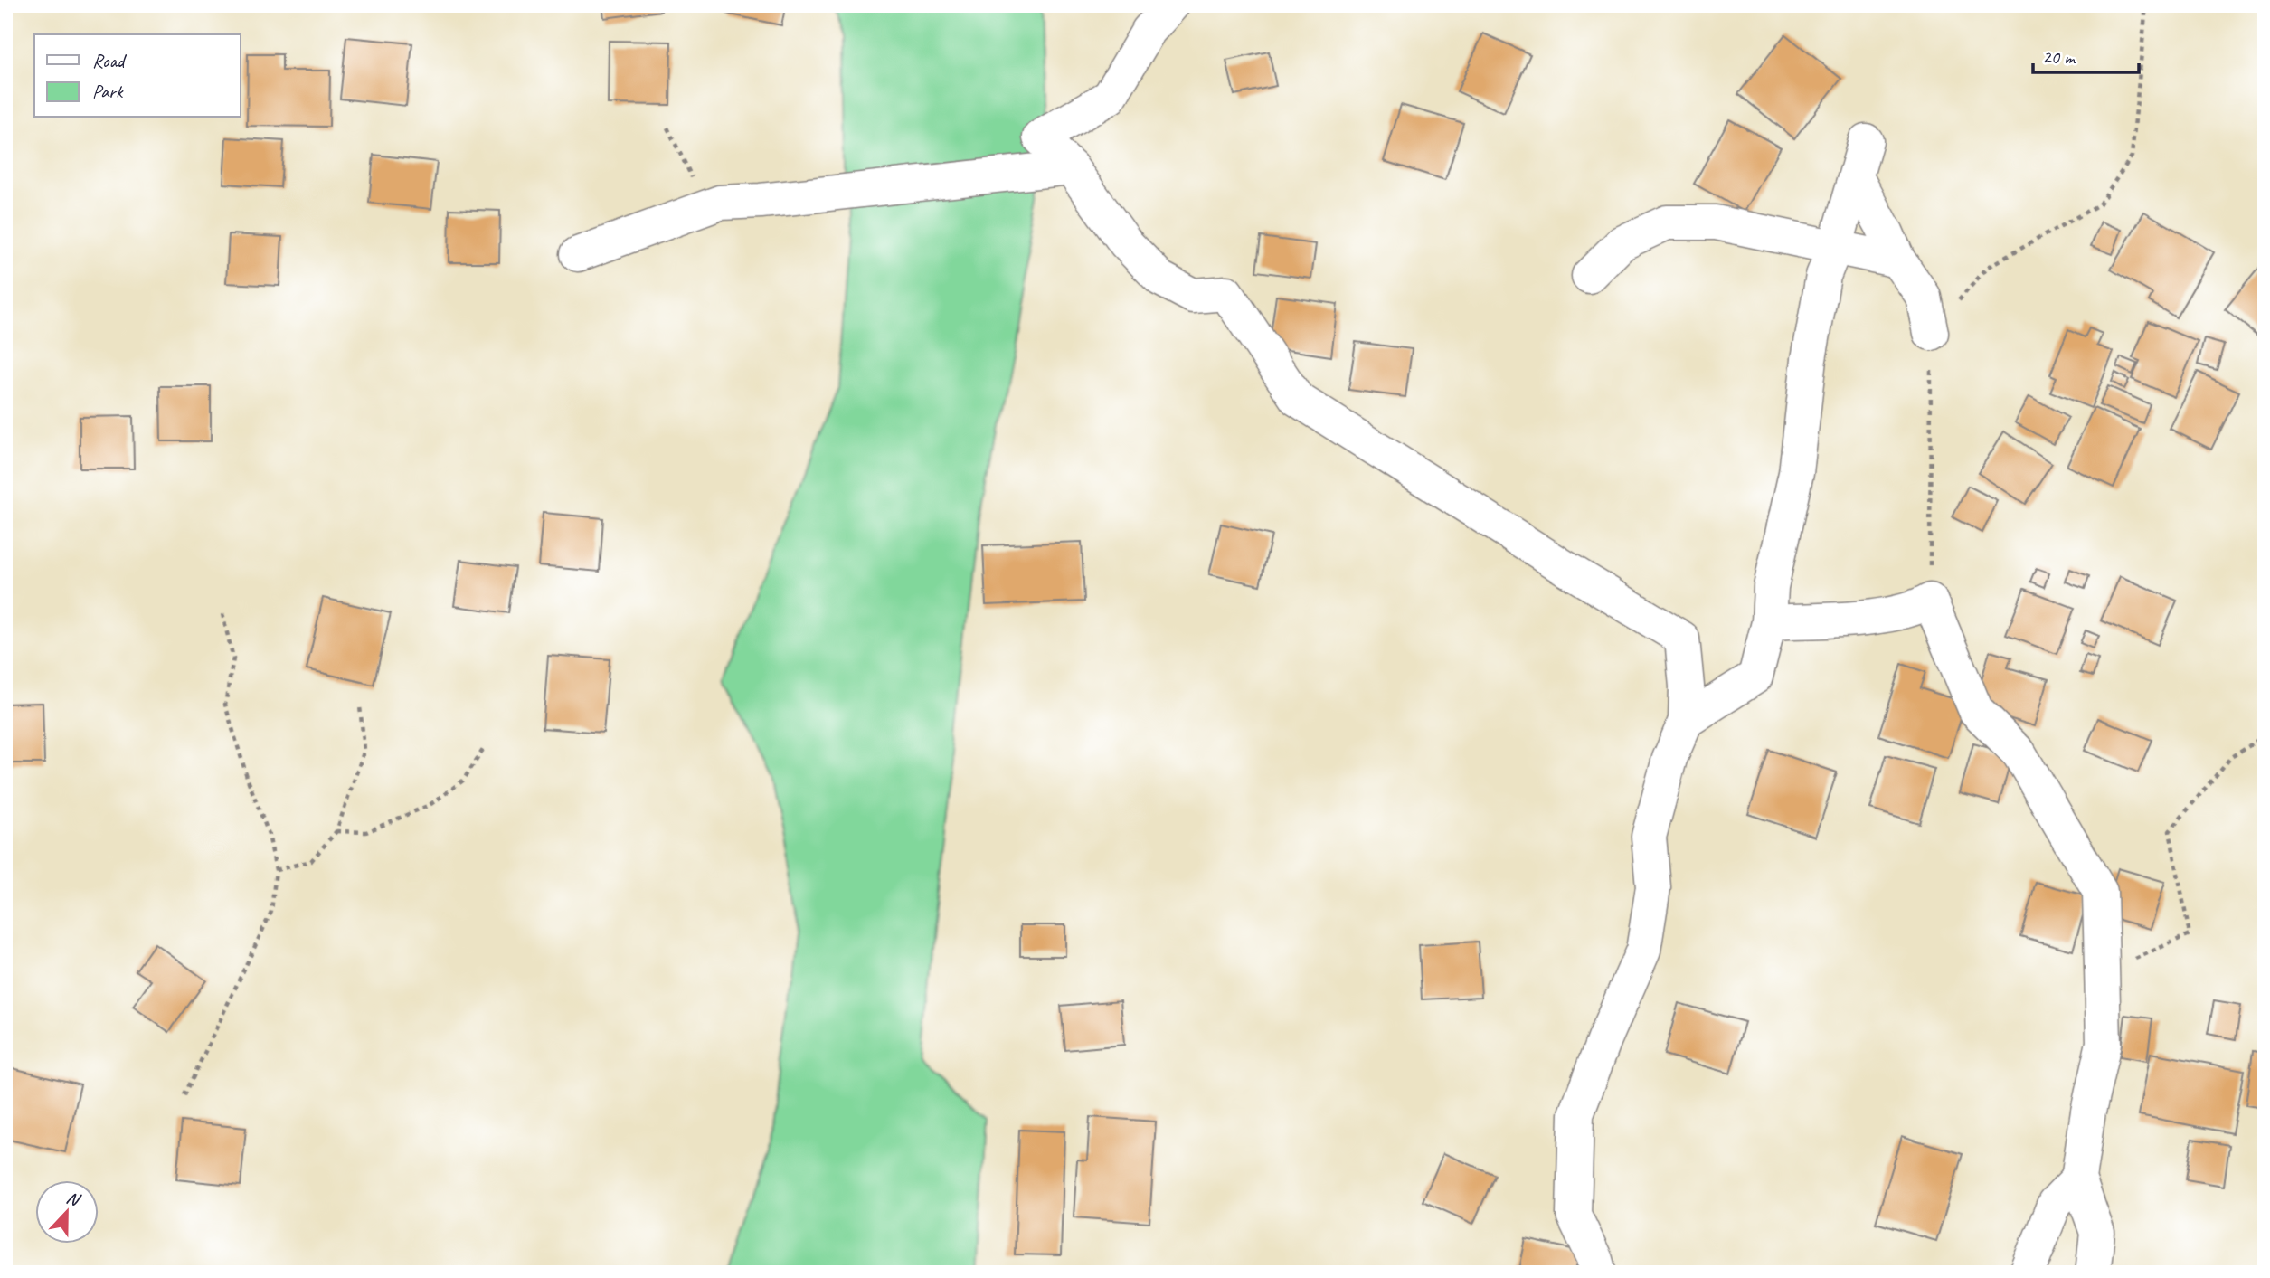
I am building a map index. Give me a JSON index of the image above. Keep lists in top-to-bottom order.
{
  "legend": ["Road", "Park"],
  "scale_bar": "20 m",
  "north": "top"
}
